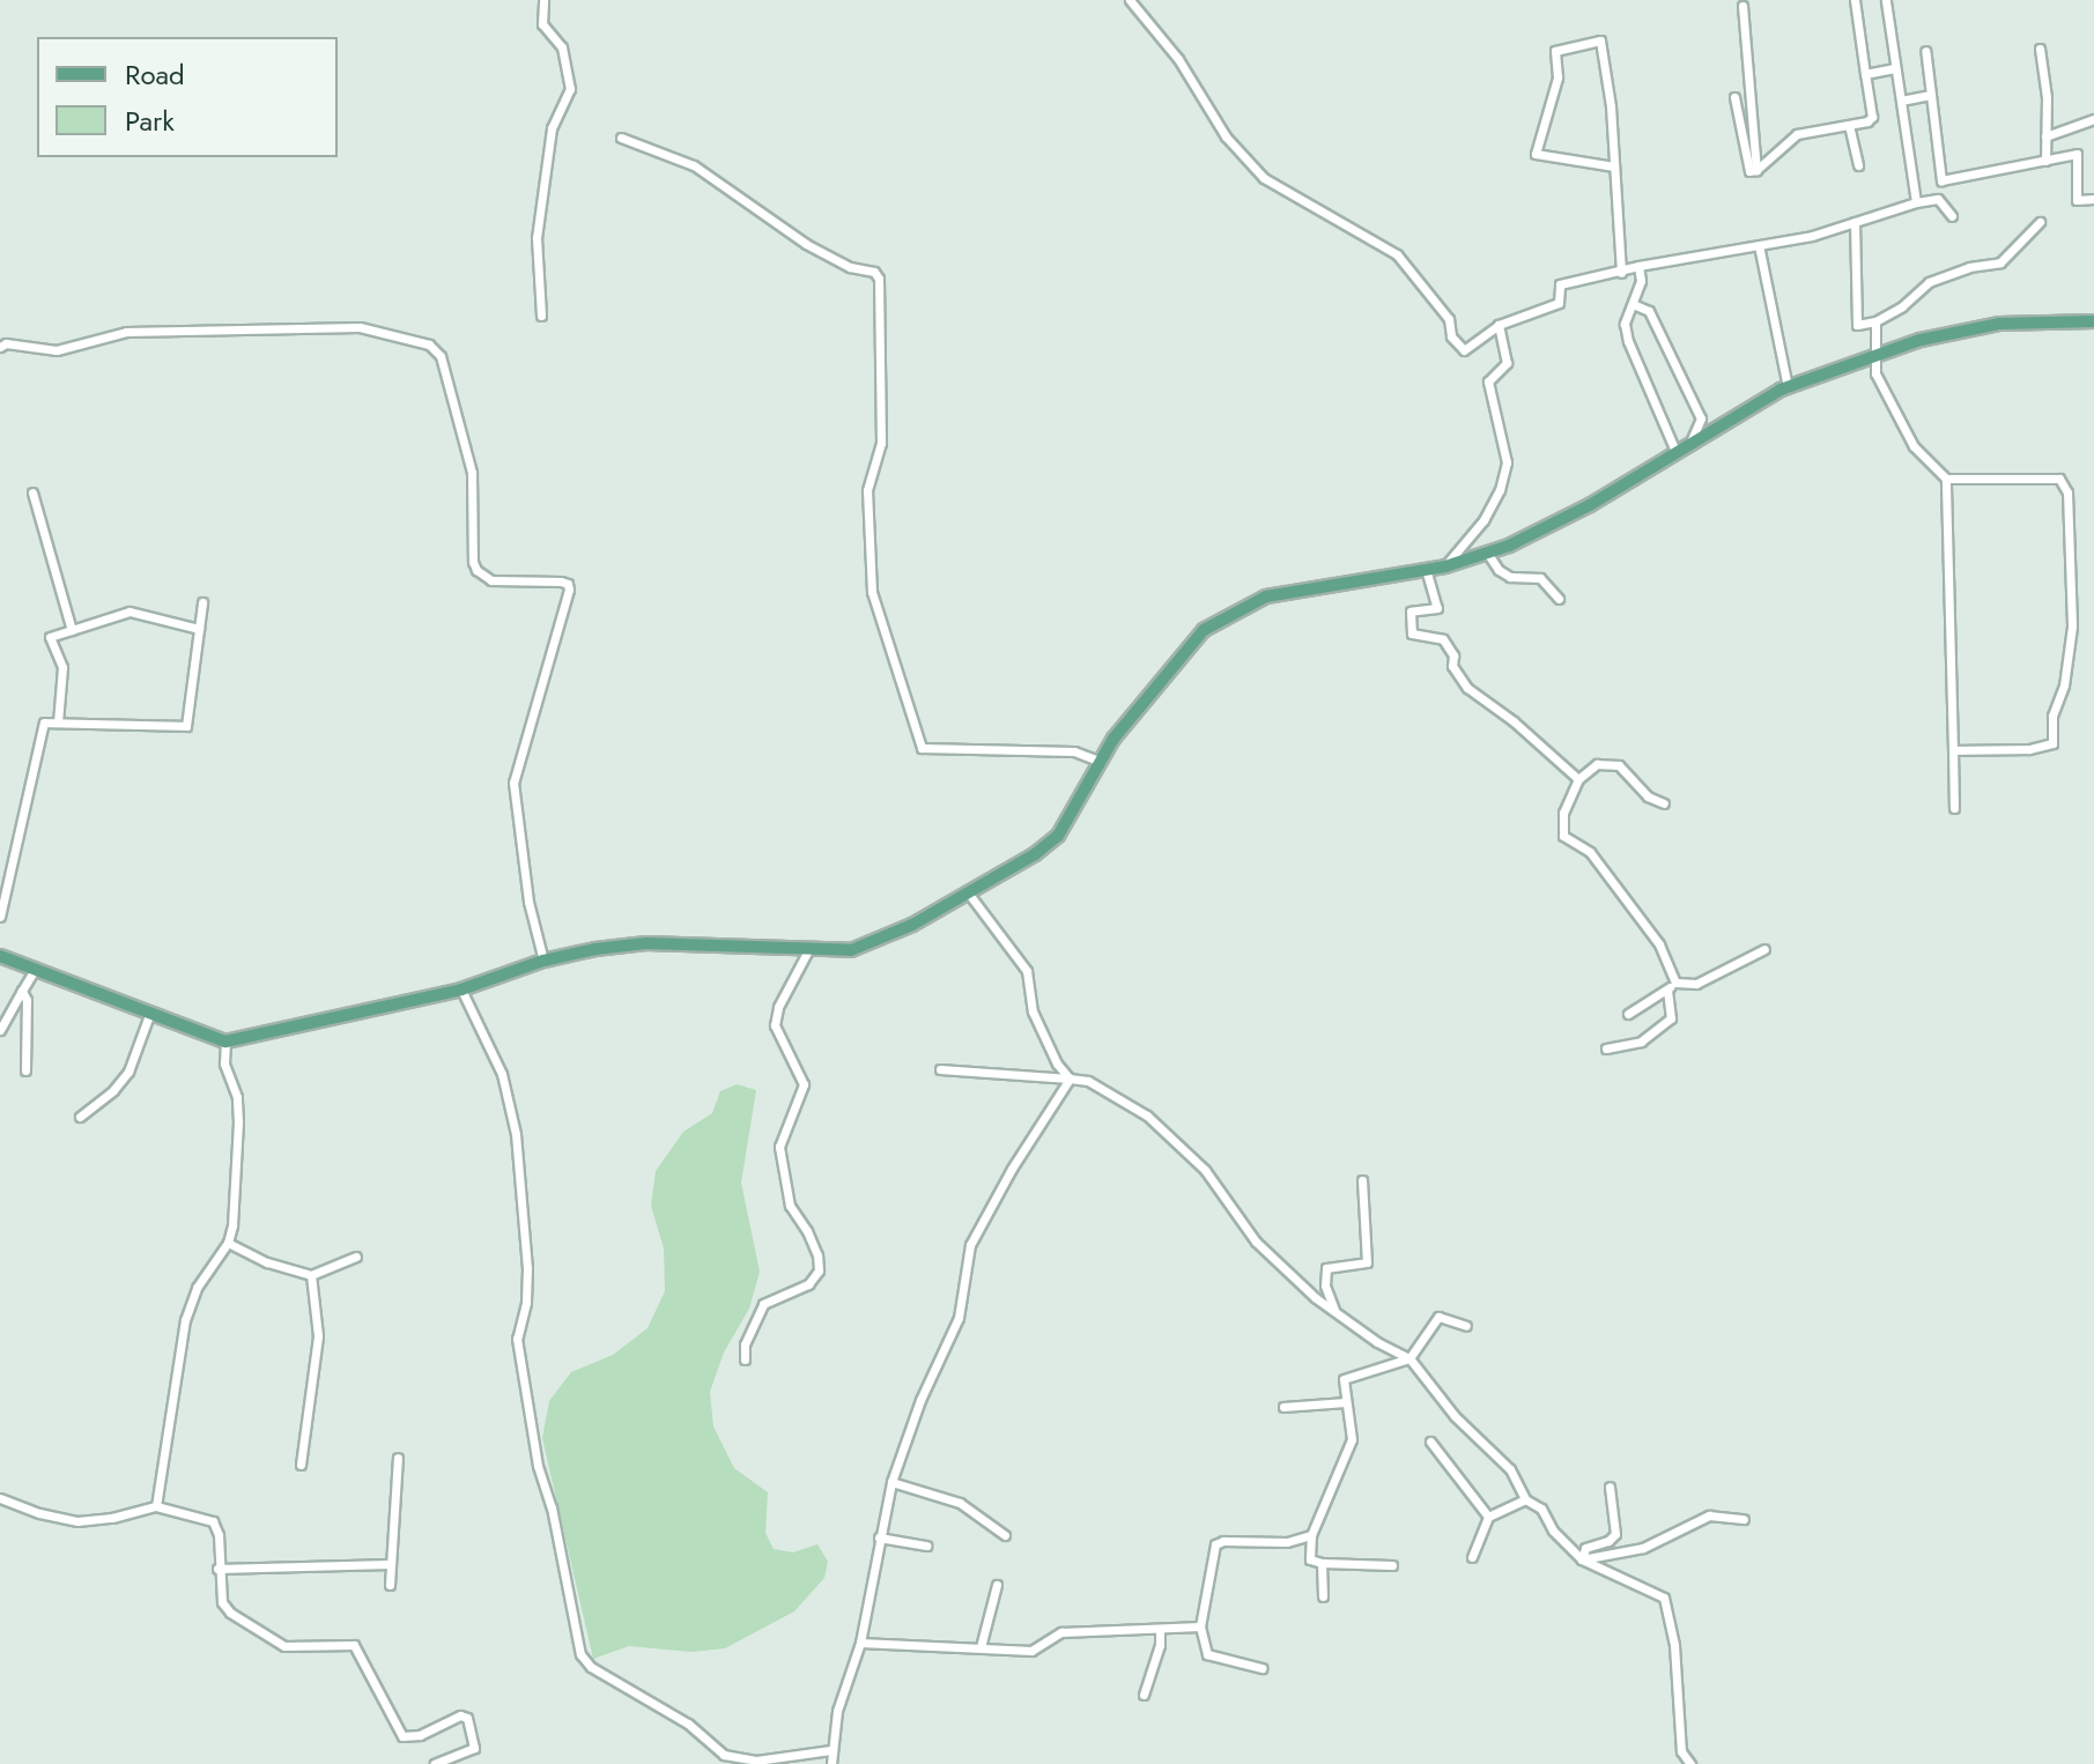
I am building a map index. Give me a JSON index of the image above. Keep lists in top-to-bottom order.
{
  "legend": ["Road", "Park"]
}
